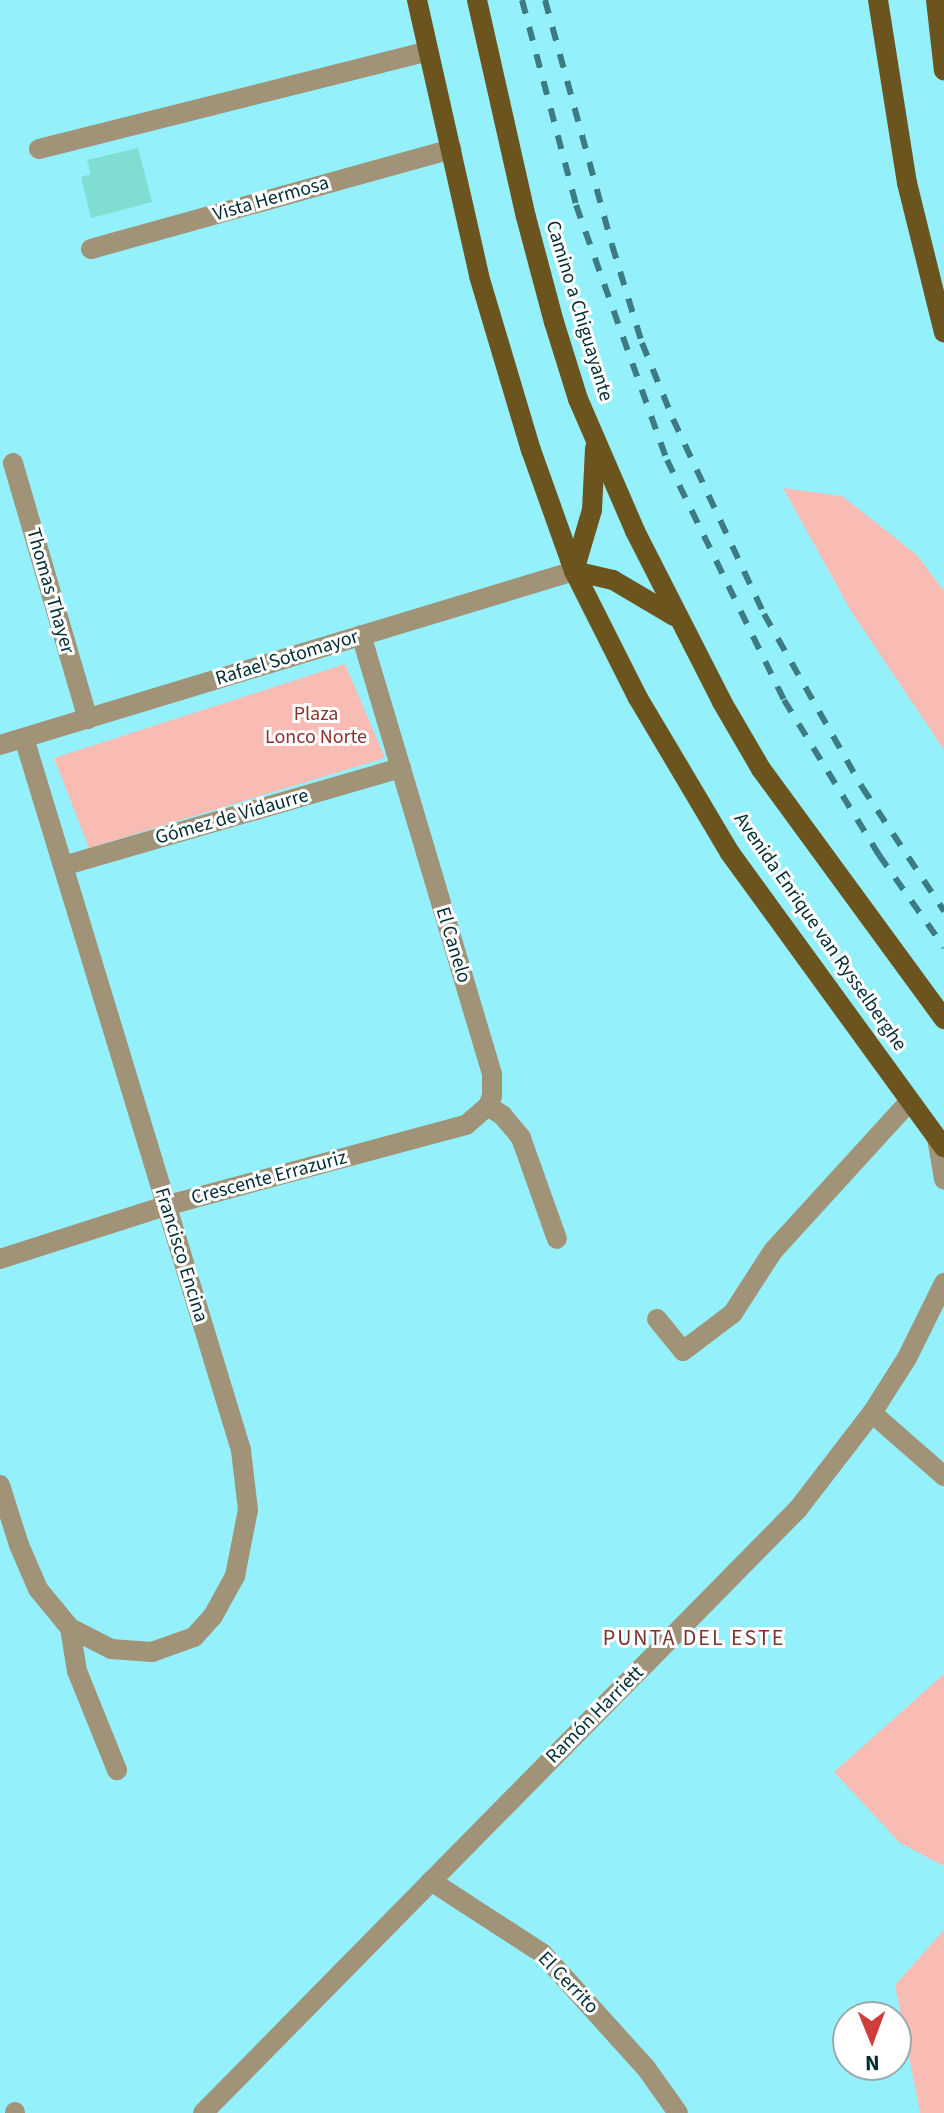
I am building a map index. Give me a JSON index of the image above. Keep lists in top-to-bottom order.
{
  "streets": {
    "main road": ["Camino a Chiguayante", "Avenida Enrique van Rysselberghe"],
    "street": [
      "Vista Hermosa",
      "Thomas Thayer",
      "Rafael Sotomayor",
      "Gómez de Vidaurre",
      "El Canelo",
      "Crescente Errazuriz",
      "Francisco Encina",
      "Ramón Harriett",
      "El Cerrito"
    ]
  },
  "crossings": [
    ["Thomas Thayer", "Rafael Sotomayor"],
    ["Rafael Sotomayor", "Avenida Enrique van Rysselberghe"],
    ["Rafael Sotomayor", "El Canelo"],
    ["Rafael Sotomayor", "Francisco Encina"],
    ["Gómez de Vidaurre", "El Canelo"],
    ["Gómez de Vidaurre", "Francisco Encina"],
    ["El Canelo", "Crescente Errazuriz"],
    ["Crescente Errazuriz", "Francisco Encina"],
    ["Ramón Harriett", "El Cerrito"]
  ],
  "districts": ["PUNTA DEL ESTE"],
  "parks": ["Plaza Lonco Norte"],
  "north": "bottom"
}
